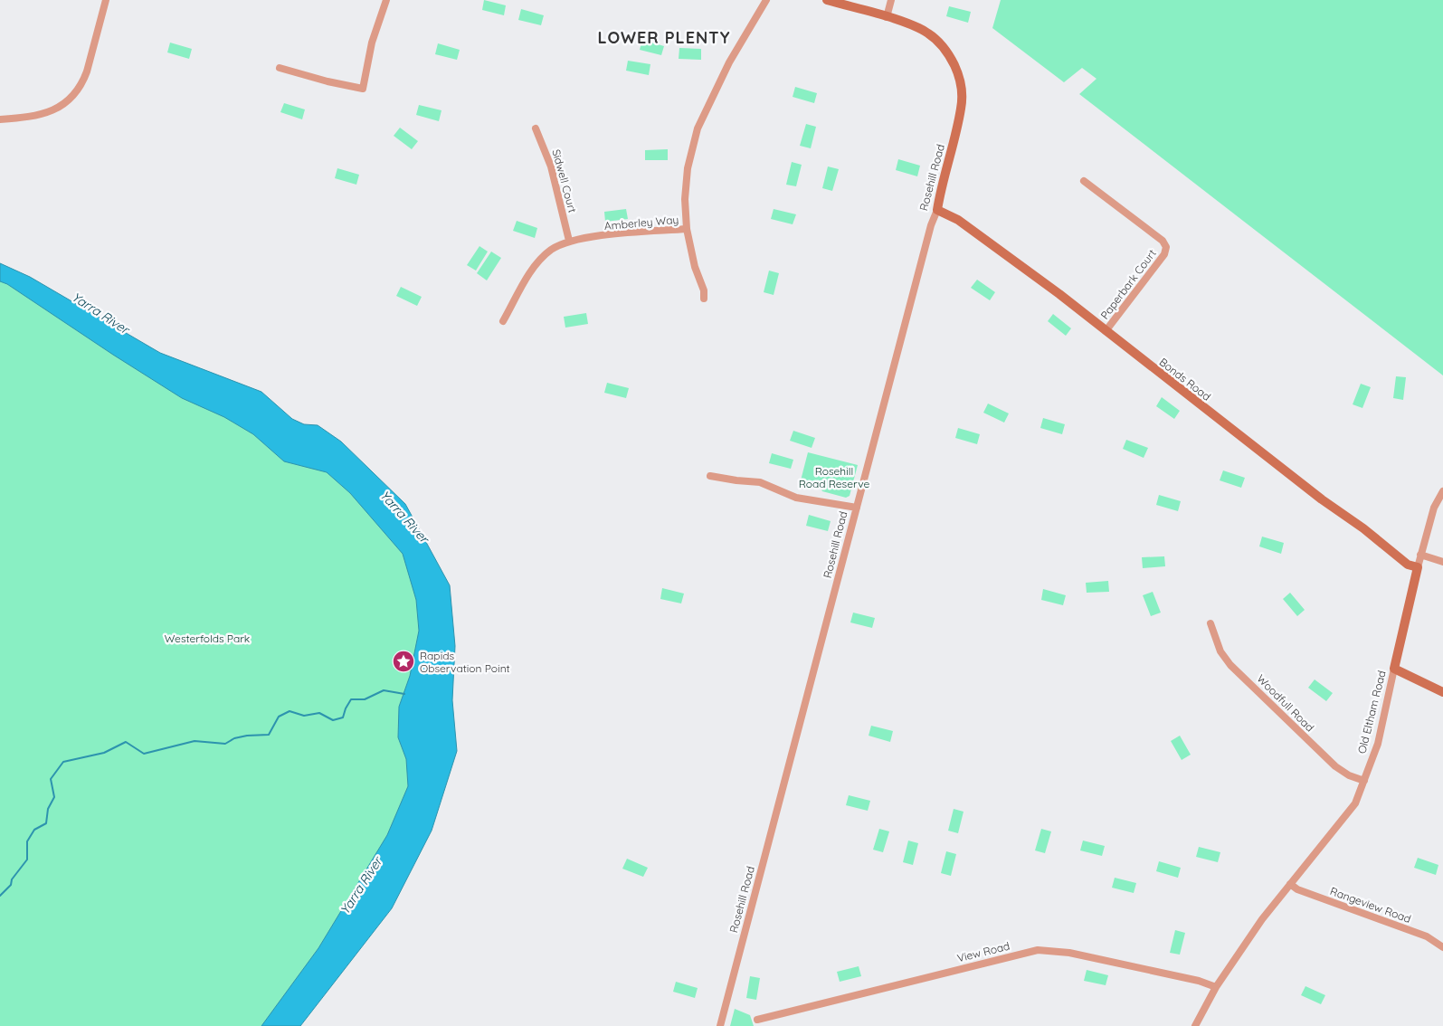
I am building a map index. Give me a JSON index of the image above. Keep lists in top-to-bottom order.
{
  "streets": {
    "street": [
      "Rosehill Road",
      "Sidwell Court",
      "Amberley Way",
      "Paperbark Court",
      "Bonds Road",
      "Woodfull Road",
      "Old Eltham Road",
      "Rangeview Road",
      "View Road"
    ]
  },
  "crossings": [
    ["Rosehill Road", "Bonds Road"],
    ["Sidwell Court", "Amberley Way"],
    ["Paperbark Court", "Bonds Road"],
    ["Bonds Road", "Old Eltham Road"],
    ["Woodfull Road", "Old Eltham Road"],
    ["Old Eltham Road", "Rangeview Road"],
    ["Old Eltham Road", "View Road"]
  ],
  "districts": ["LOWER PLENTY"],
  "water": ["Yarra River"],
  "parks": ["Rosehill Road Reserve", "Westerfolds Park"],
  "places": {
    "place": ["Rapids Observation Point"]
  }
}
